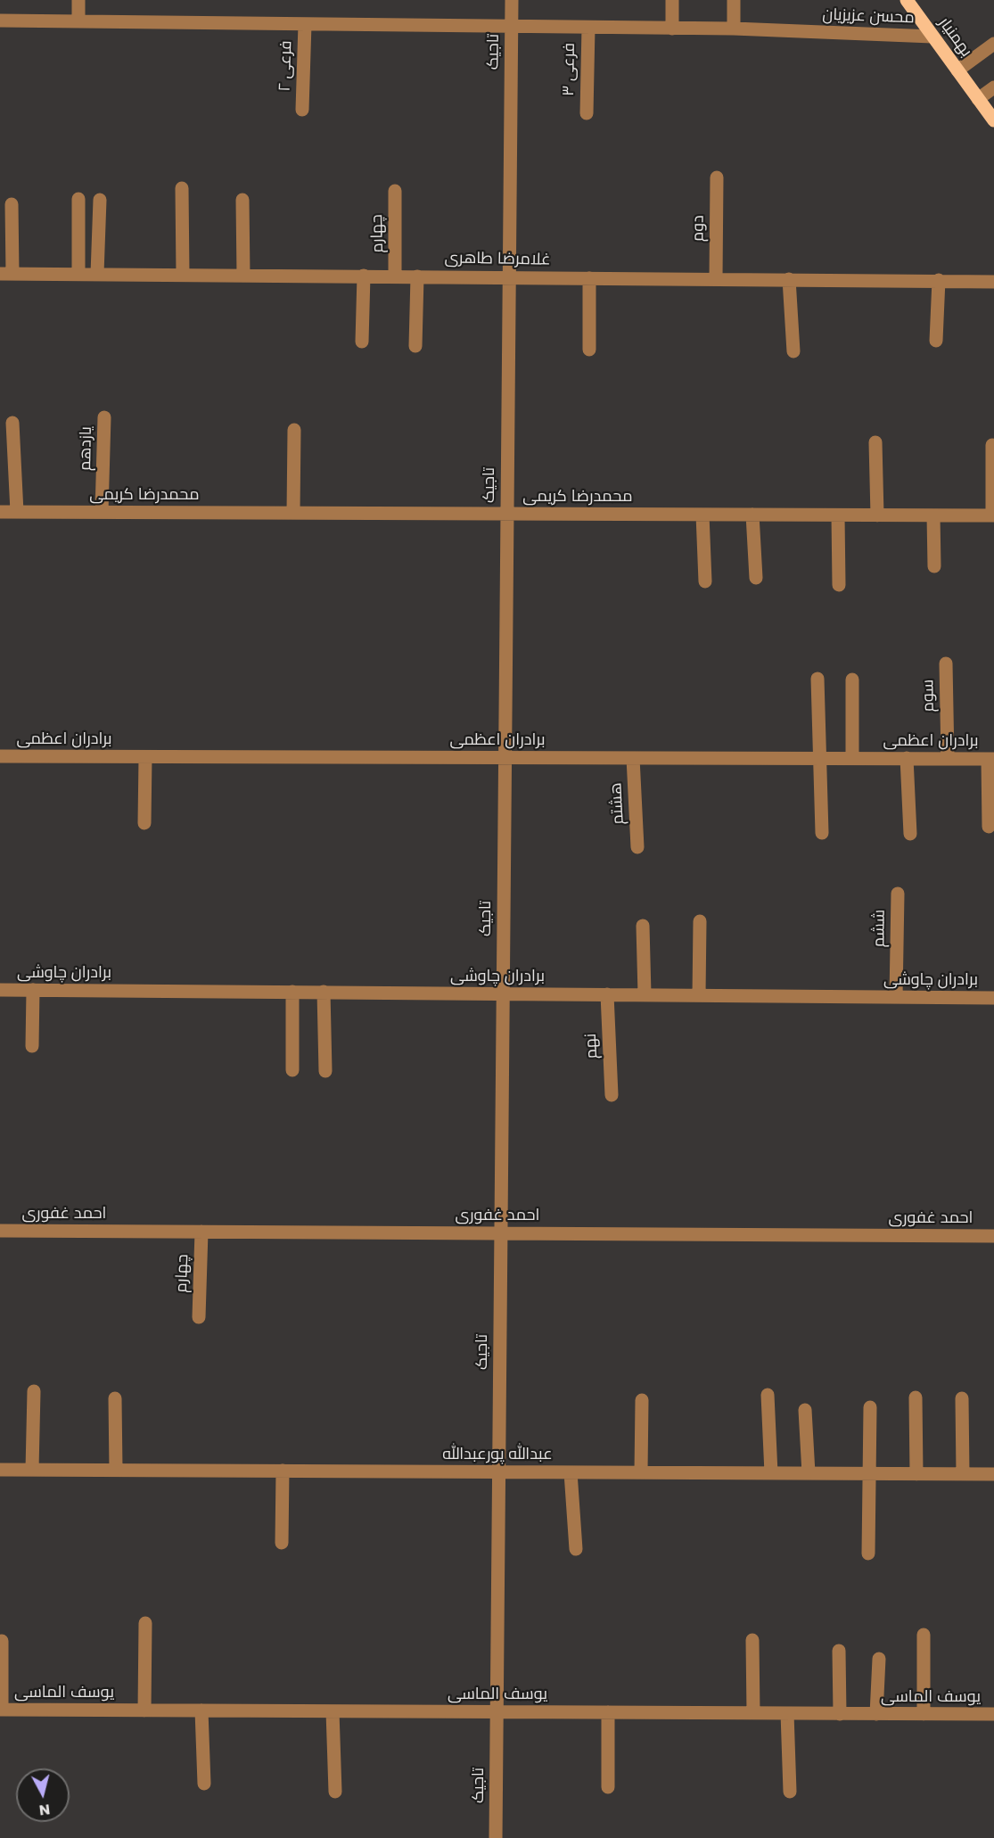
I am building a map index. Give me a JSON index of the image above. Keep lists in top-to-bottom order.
{
  "streets": {
    "main road": ["بهمنیار"],
    "street": [
      "محسن عزیزیان",
      "تاجیک",
      "فرعی ۲",
      "فرعی ۳",
      "دوم",
      "چهارم",
      "غلامرضا طاهری",
      "یازدهم",
      "محمدرضا کریمی",
      "سوم",
      "برادران اعظمی",
      "هشتم",
      "ششم",
      "برادران چاوشی",
      "نهم",
      "احمد غفوری",
      "عبدالله پورعبدالله",
      "یوسف الماسی"
    ]
  },
  "crossings": [
    ["محسن عزیزیان", "بهمنیار"],
    ["محسن عزیزیان", "تاجیک"],
    ["محسن عزیزیان", "فرعی ۲"],
    ["محسن عزیزیان", "فرعی ۳"],
    ["تاجیک", "غلامرضا طاهری"],
    ["تاجیک", "محمدرضا کریمی"],
    ["تاجیک", "برادران اعظمی"],
    ["تاجیک", "برادران چاوشی"],
    ["تاجیک", "احمد غفوری"],
    ["تاجیک", "عبدالله پورعبدالله"],
    ["تاجیک", "یوسف الماسی"],
    ["دوم", "غلامرضا طاهری"],
    ["چهارم", "غلامرضا طاهری"],
    ["چهارم", "احمد غفوری"],
    ["یازدهم", "محمدرضا کریمی"],
    ["سوم", "برادران اعظمی"],
    ["برادران اعظمی", "هشتم"],
    ["ششم", "برادران چاوشی"],
    ["برادران چاوشی", "نهم"]
  ],
  "north": "bottom"
}
